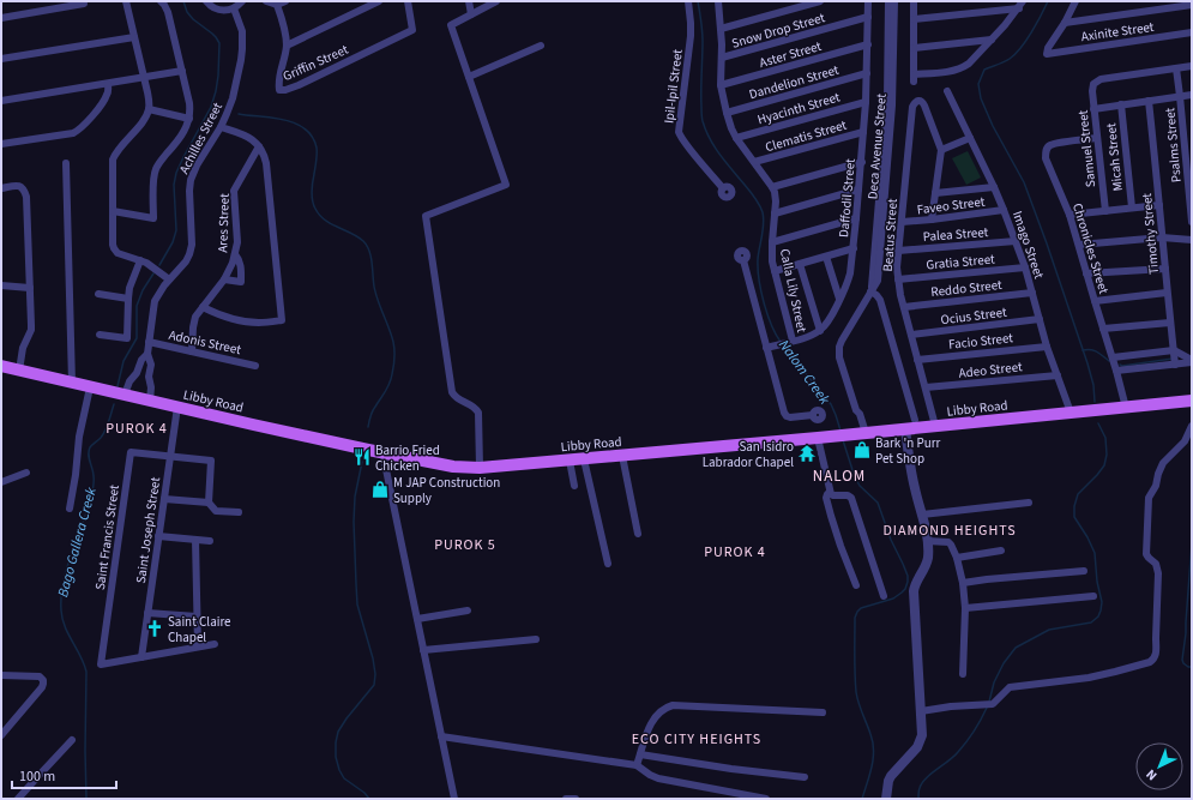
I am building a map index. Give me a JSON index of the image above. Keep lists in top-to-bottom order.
{
  "streets": {
    "main road": ["Libby Road"],
    "street": [
      "Snow Drop Street",
      "Axinite Street",
      "Aster Street",
      "Griffin Street",
      "Dandelion Street",
      "Ipil-Ipil Street",
      "Hyacinth Street",
      "Clematis Street",
      "Achilles Street",
      "Psalms Street",
      "Deca Avenue Street",
      "Samuel Street",
      "Micah Street",
      "Daffodil Street",
      "Faveo Street",
      "Ares Street",
      "Palea Street",
      "Timothy Street",
      "Beatus Street",
      "Imago Street",
      "Chronicles Street",
      "Gratia Street",
      "Reddo Street",
      "Calla Lily Street",
      "Ocius Street",
      "Facio Street",
      "Adonis Street",
      "Adeo Street",
      "Saint Joseph Street",
      "Saint Francis Street"
    ]
  },
  "crossings": [
    ["Snow Drop Street", "Daffodil Street"],
    ["Snow Drop Street", "Calla Lily Street"],
    ["Aster Street", "Daffodil Street"],
    ["Aster Street", "Calla Lily Street"],
    ["Dandelion Street", "Daffodil Street"],
    ["Dandelion Street", "Calla Lily Street"],
    ["Hyacinth Street", "Daffodil Street"],
    ["Hyacinth Street", "Calla Lily Street"],
    ["Clematis Street", "Daffodil Street"],
    ["Clematis Street", "Calla Lily Street"],
    ["Achilles Street", "Adonis Street"],
    ["Achilles Street", "Libby Road"],
    ["Psalms Street", "Samuel Street"],
    ["Deca Avenue Street", "Libby Road"],
    ["Samuel Street", "Chronicles Street"],
    ["Faveo Street", "Beatus Street"],
    ["Faveo Street", "Imago Street"],
    ["Ares Street", "Adonis Street"],
    ["Palea Street", "Beatus Street"],
    ["Palea Street", "Imago Street"],
    ["Beatus Street", "Gratia Street"],
    ["Beatus Street", "Reddo Street"],
    ["Beatus Street", "Ocius Street"],
    ["Beatus Street", "Facio Street"],
    ["Beatus Street", "Adeo Street"],
    ["Beatus Street", "Libby Road"],
    ["Imago Street", "Gratia Street"],
    ["Imago Street", "Reddo Street"],
    ["Imago Street", "Ocius Street"],
    ["Imago Street", "Facio Street"],
    ["Imago Street", "Adeo Street"],
    ["Imago Street", "Libby Road"],
    ["Chronicles Street", "Libby Road"],
    ["Libby Road", "Saint Joseph Street"],
    ["Saint Joseph Street", "Saint Francis Street"]
  ],
  "districts": [
    "PUROK 4",
    "NALOM",
    "DIAMOND HEIGHTS",
    "PUROK 5",
    "PUROK 4",
    "ECO CITY HEIGHTS"
  ],
  "water": ["Nalom Creek", "Bago Gallera Creek"],
  "places": {
    "shop": ["Bark 'n Purr Pet Shop", "M JAP Construction Supply"],
    "temple": ["San Isidro Labrador Chapel"],
    "restaurant": ["Barrio Fried Chicken"],
    "church": ["Saint Claire Chapel"]
  },
  "scale_bar": "100 m",
  "north": "bottom left"
}
